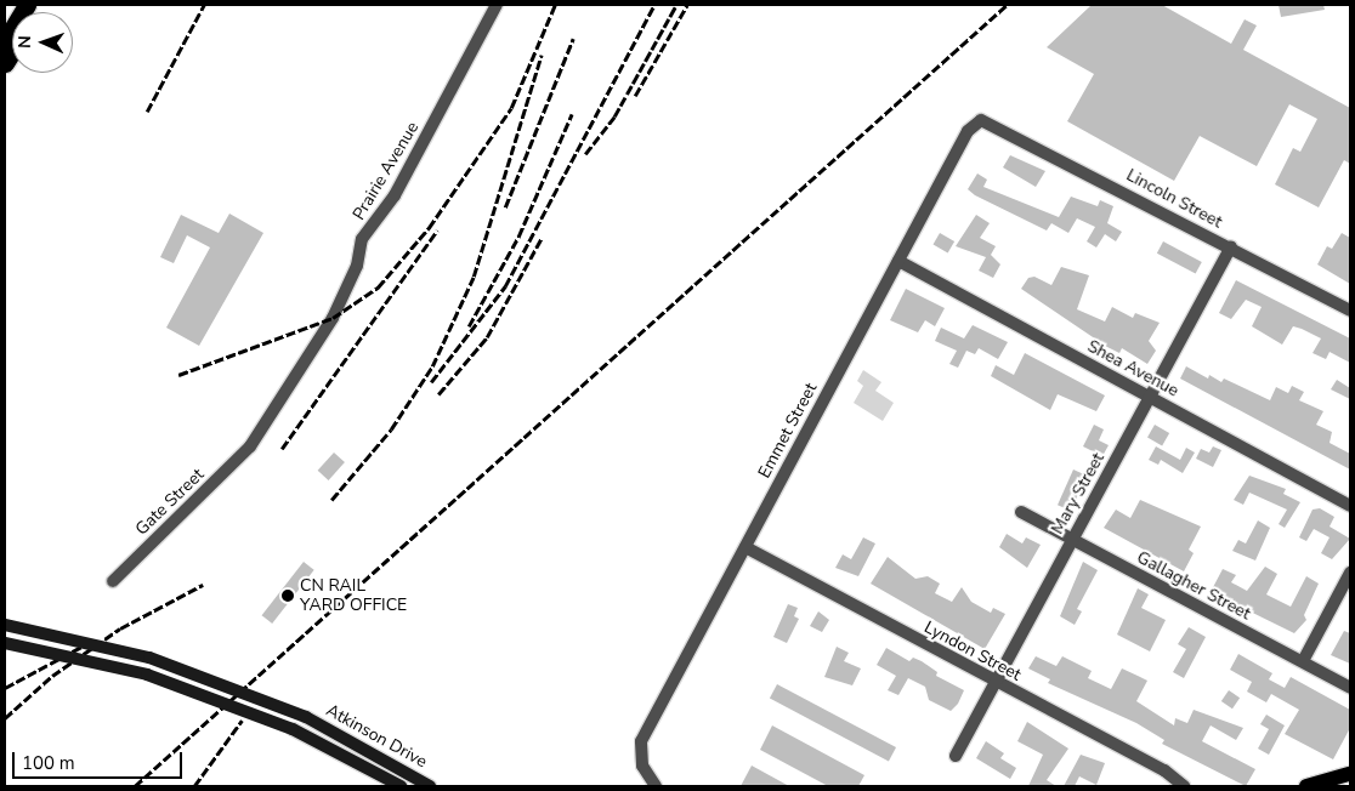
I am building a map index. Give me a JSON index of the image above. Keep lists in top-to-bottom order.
{
  "streets": {
    "street": [
      "Prairie Avenue",
      "Lincoln Street",
      "Shea Avenue",
      "Emmet Street",
      "Mary Street",
      "Gate Street",
      "Gallagher Street",
      "Lyndon Street",
      "Atkinson Drive"
    ]
  },
  "crossings": [
    ["Prairie Avenue", "Gate Street"],
    ["Lincoln Street", "Emmet Street"],
    ["Lincoln Street", "Mary Street"],
    ["Shea Avenue", "Emmet Street"],
    ["Shea Avenue", "Mary Street"],
    ["Emmet Street", "Lyndon Street"],
    ["Mary Street", "Gallagher Street"],
    ["Mary Street", "Lyndon Street"]
  ],
  "places": ["CN RAIL YARD OFFICE"],
  "scale_bar": "100 m",
  "north": "left"
}
